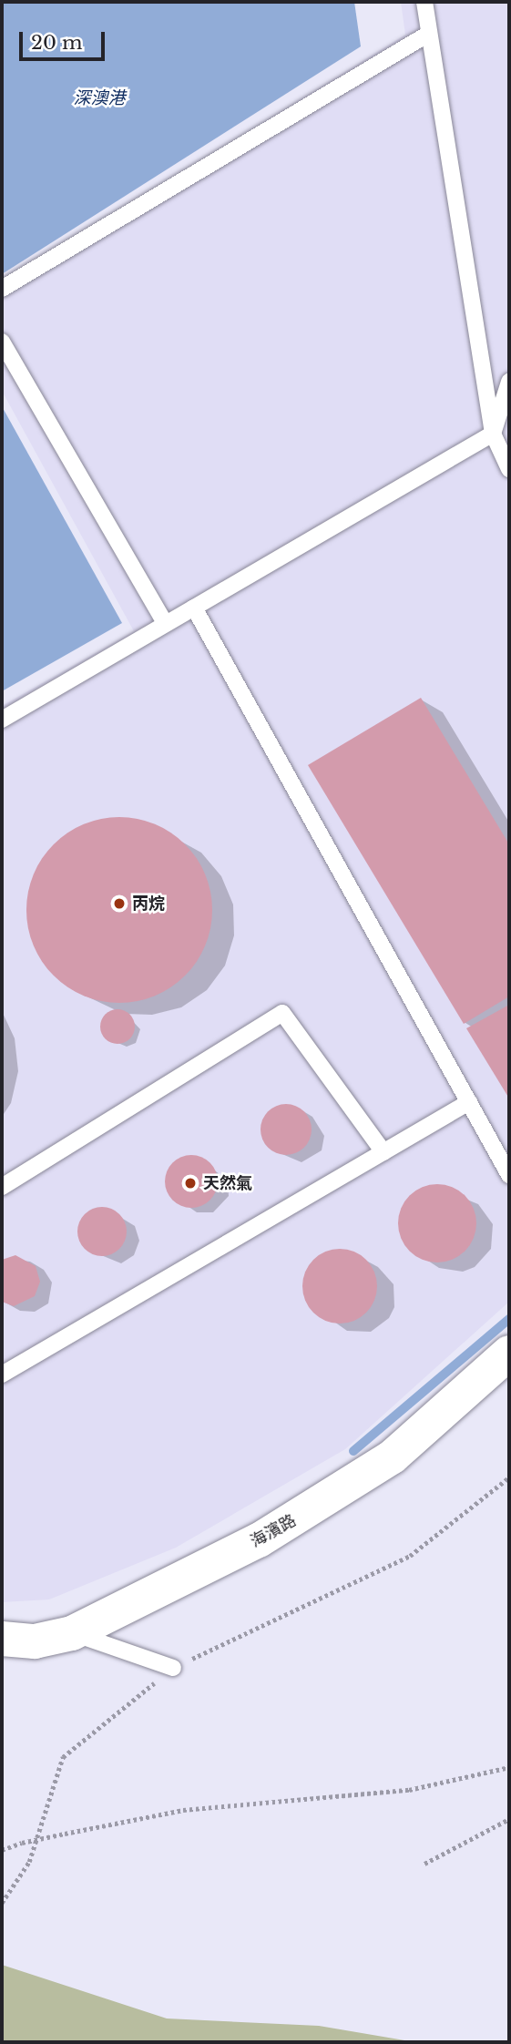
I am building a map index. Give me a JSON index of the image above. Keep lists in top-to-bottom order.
{
  "streets": {
    "main road": ["海濱路"]
  },
  "water": ["深澳港"],
  "places": ["丙烷", "天然氣"],
  "scale_bar": "20 m"
}
